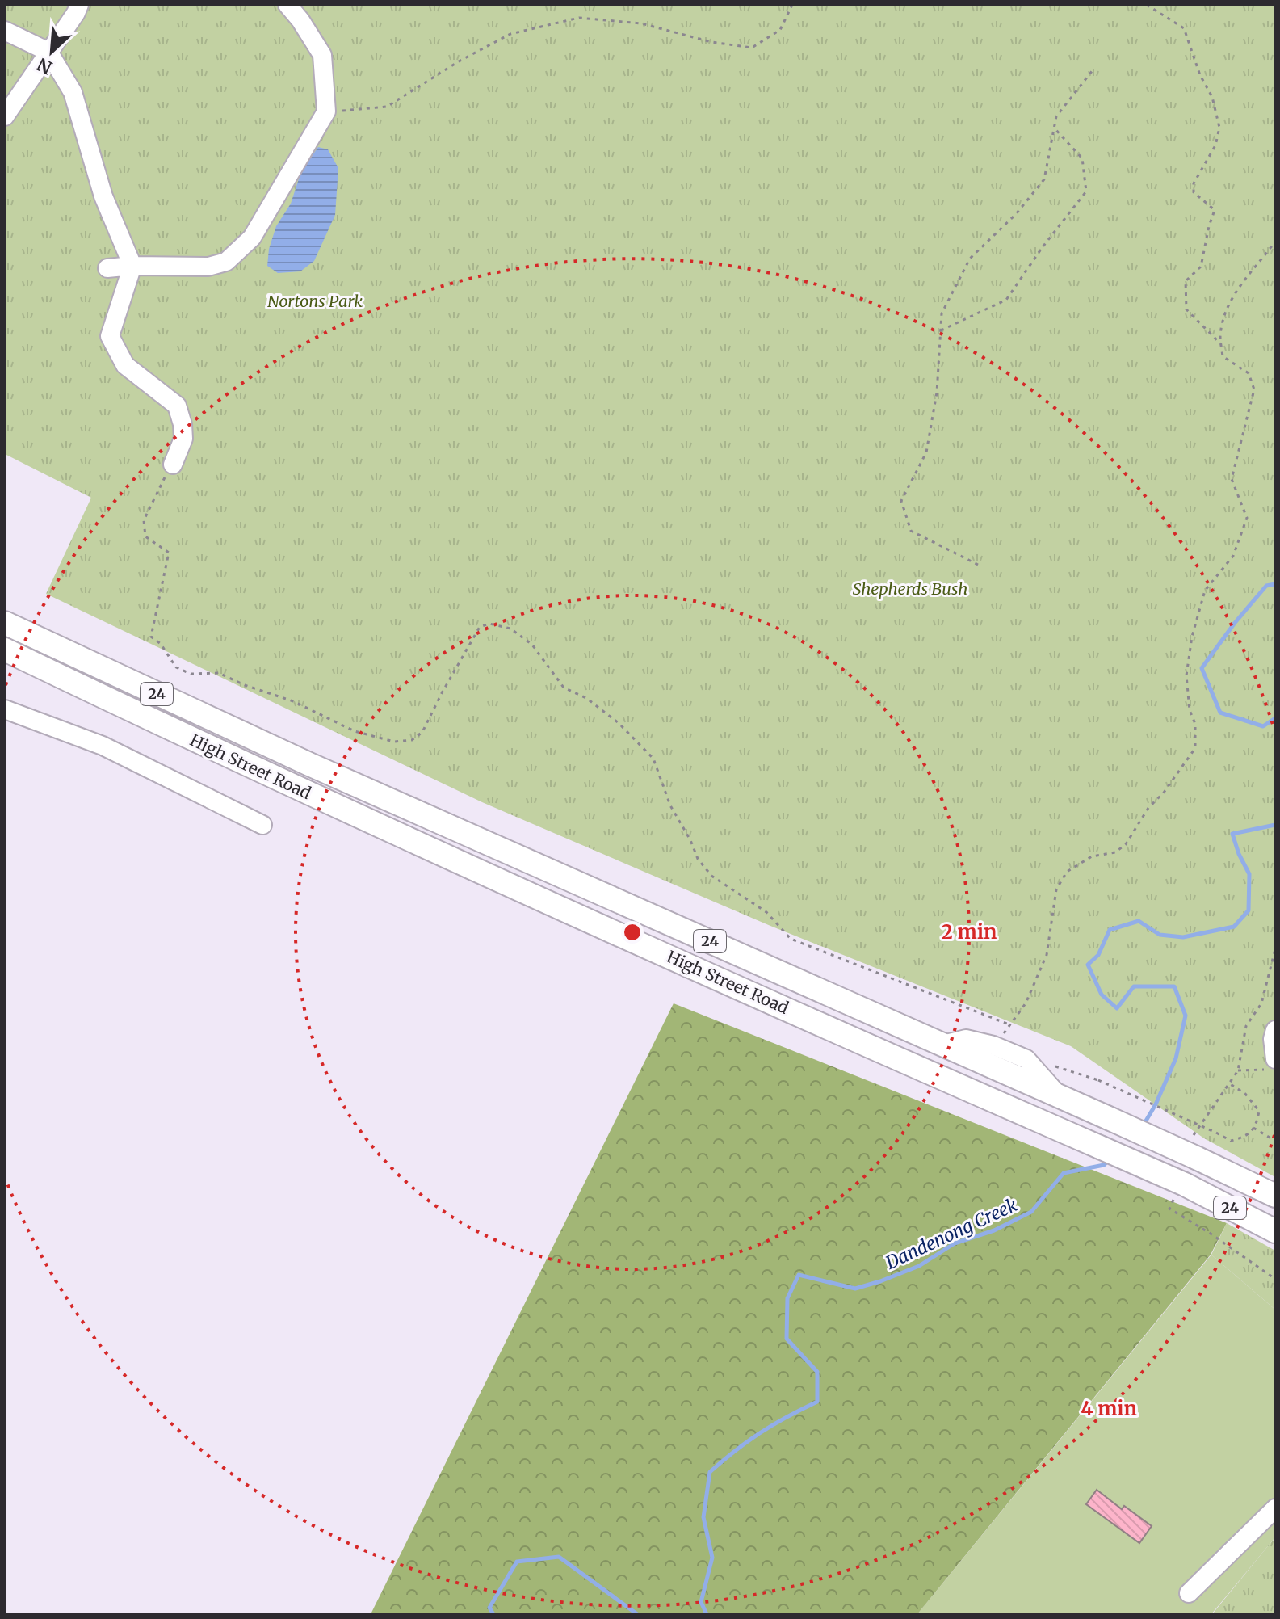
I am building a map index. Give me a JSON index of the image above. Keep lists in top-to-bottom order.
{
  "streets": {
    "main road": ["24", "High Street Road"]
  },
  "water": ["Dandenong Creek"],
  "parks": ["Nortons Park", "Shepherds Bush"],
  "north": "bottom left",
  "rings": ["2 min", "4 min"]
}
